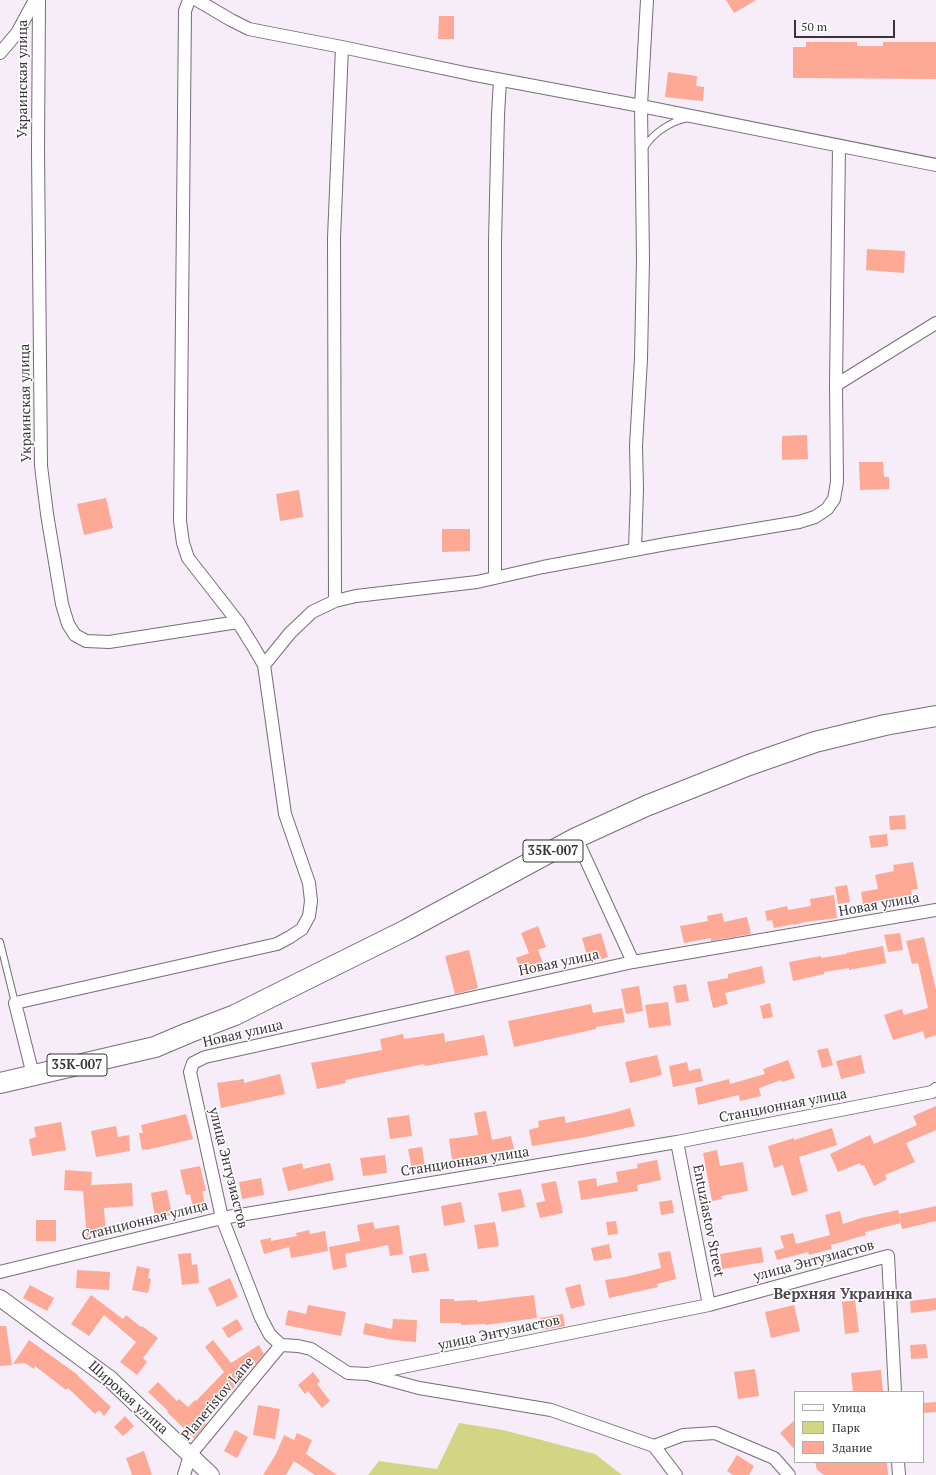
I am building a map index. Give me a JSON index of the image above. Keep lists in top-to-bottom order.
{
  "streets": {
    "main road": ["35К-007"],
    "street": [
      "Украинская улица",
      "Новая улица",
      "Станционная улица",
      "улица Энтузиастов",
      "Entuziastov Street",
      "Широкая улица",
      "Planeristov Lane"
    ]
  },
  "crossings": [
    ["Новая улица", "улица Энтузиастов"],
    ["Станционная улица", "улица Энтузиастов"],
    ["Станционная улица", "Entuziastov Street"],
    ["улица Энтузиастов", "Entuziastov Street"],
    ["улица Энтузиастов", "Planeristov Lane"],
    ["Широкая улица", "Planeristov Lane"]
  ],
  "districts": ["Верхняя Украинка"],
  "legend": ["Улица", "Парк", "Здание"],
  "scale_bar": "50 m"
}
